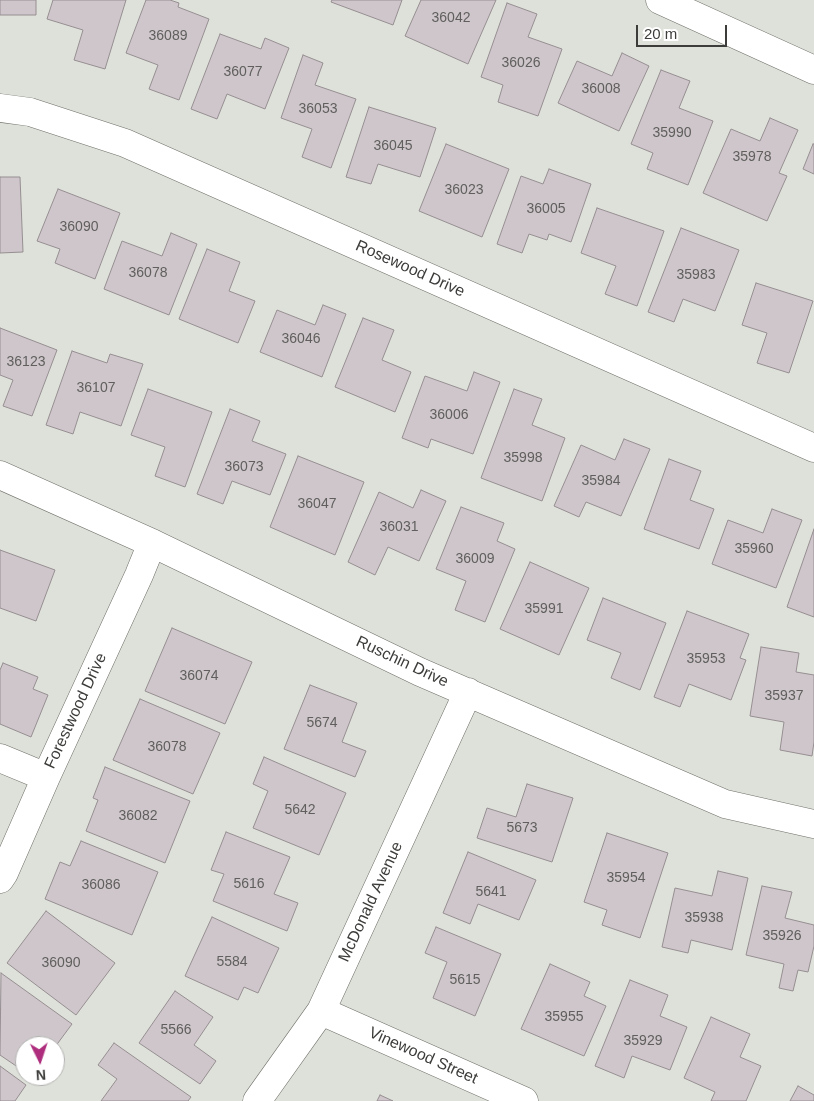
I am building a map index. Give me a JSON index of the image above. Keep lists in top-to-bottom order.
{
  "streets": {
    "street": [
      "Rosewood Drive",
      "Ruschin Drive",
      "Forestwood Drive",
      "McDonald Avenue",
      "Vinewood Street"
    ]
  },
  "crossings": [
    ["Ruschin Drive", "Forestwood Drive"],
    ["Ruschin Drive", "McDonald Avenue"],
    ["McDonald Avenue", "Vinewood Street"]
  ],
  "house_numbers": [
    "36042",
    "36089",
    "36026",
    "36077",
    "36008",
    "36053",
    "35990",
    "36045",
    "35978",
    "36023",
    "36005",
    "36090",
    "36078",
    "35983",
    "36046",
    "36123",
    "36107",
    "36006",
    "35998",
    "36073",
    "35984",
    "36047",
    "36031",
    "35960",
    "36009",
    "35991",
    "35953",
    "36074",
    "35937",
    "5674",
    "36078",
    "5642",
    "36082",
    "5673",
    "35954",
    "5616",
    "36086",
    "5641",
    "35938",
    "35926",
    "5584",
    "36090",
    "5615",
    "35955",
    "5566",
    "35929"
  ],
  "scale_bar": "20 m",
  "north": "bottom"
}
